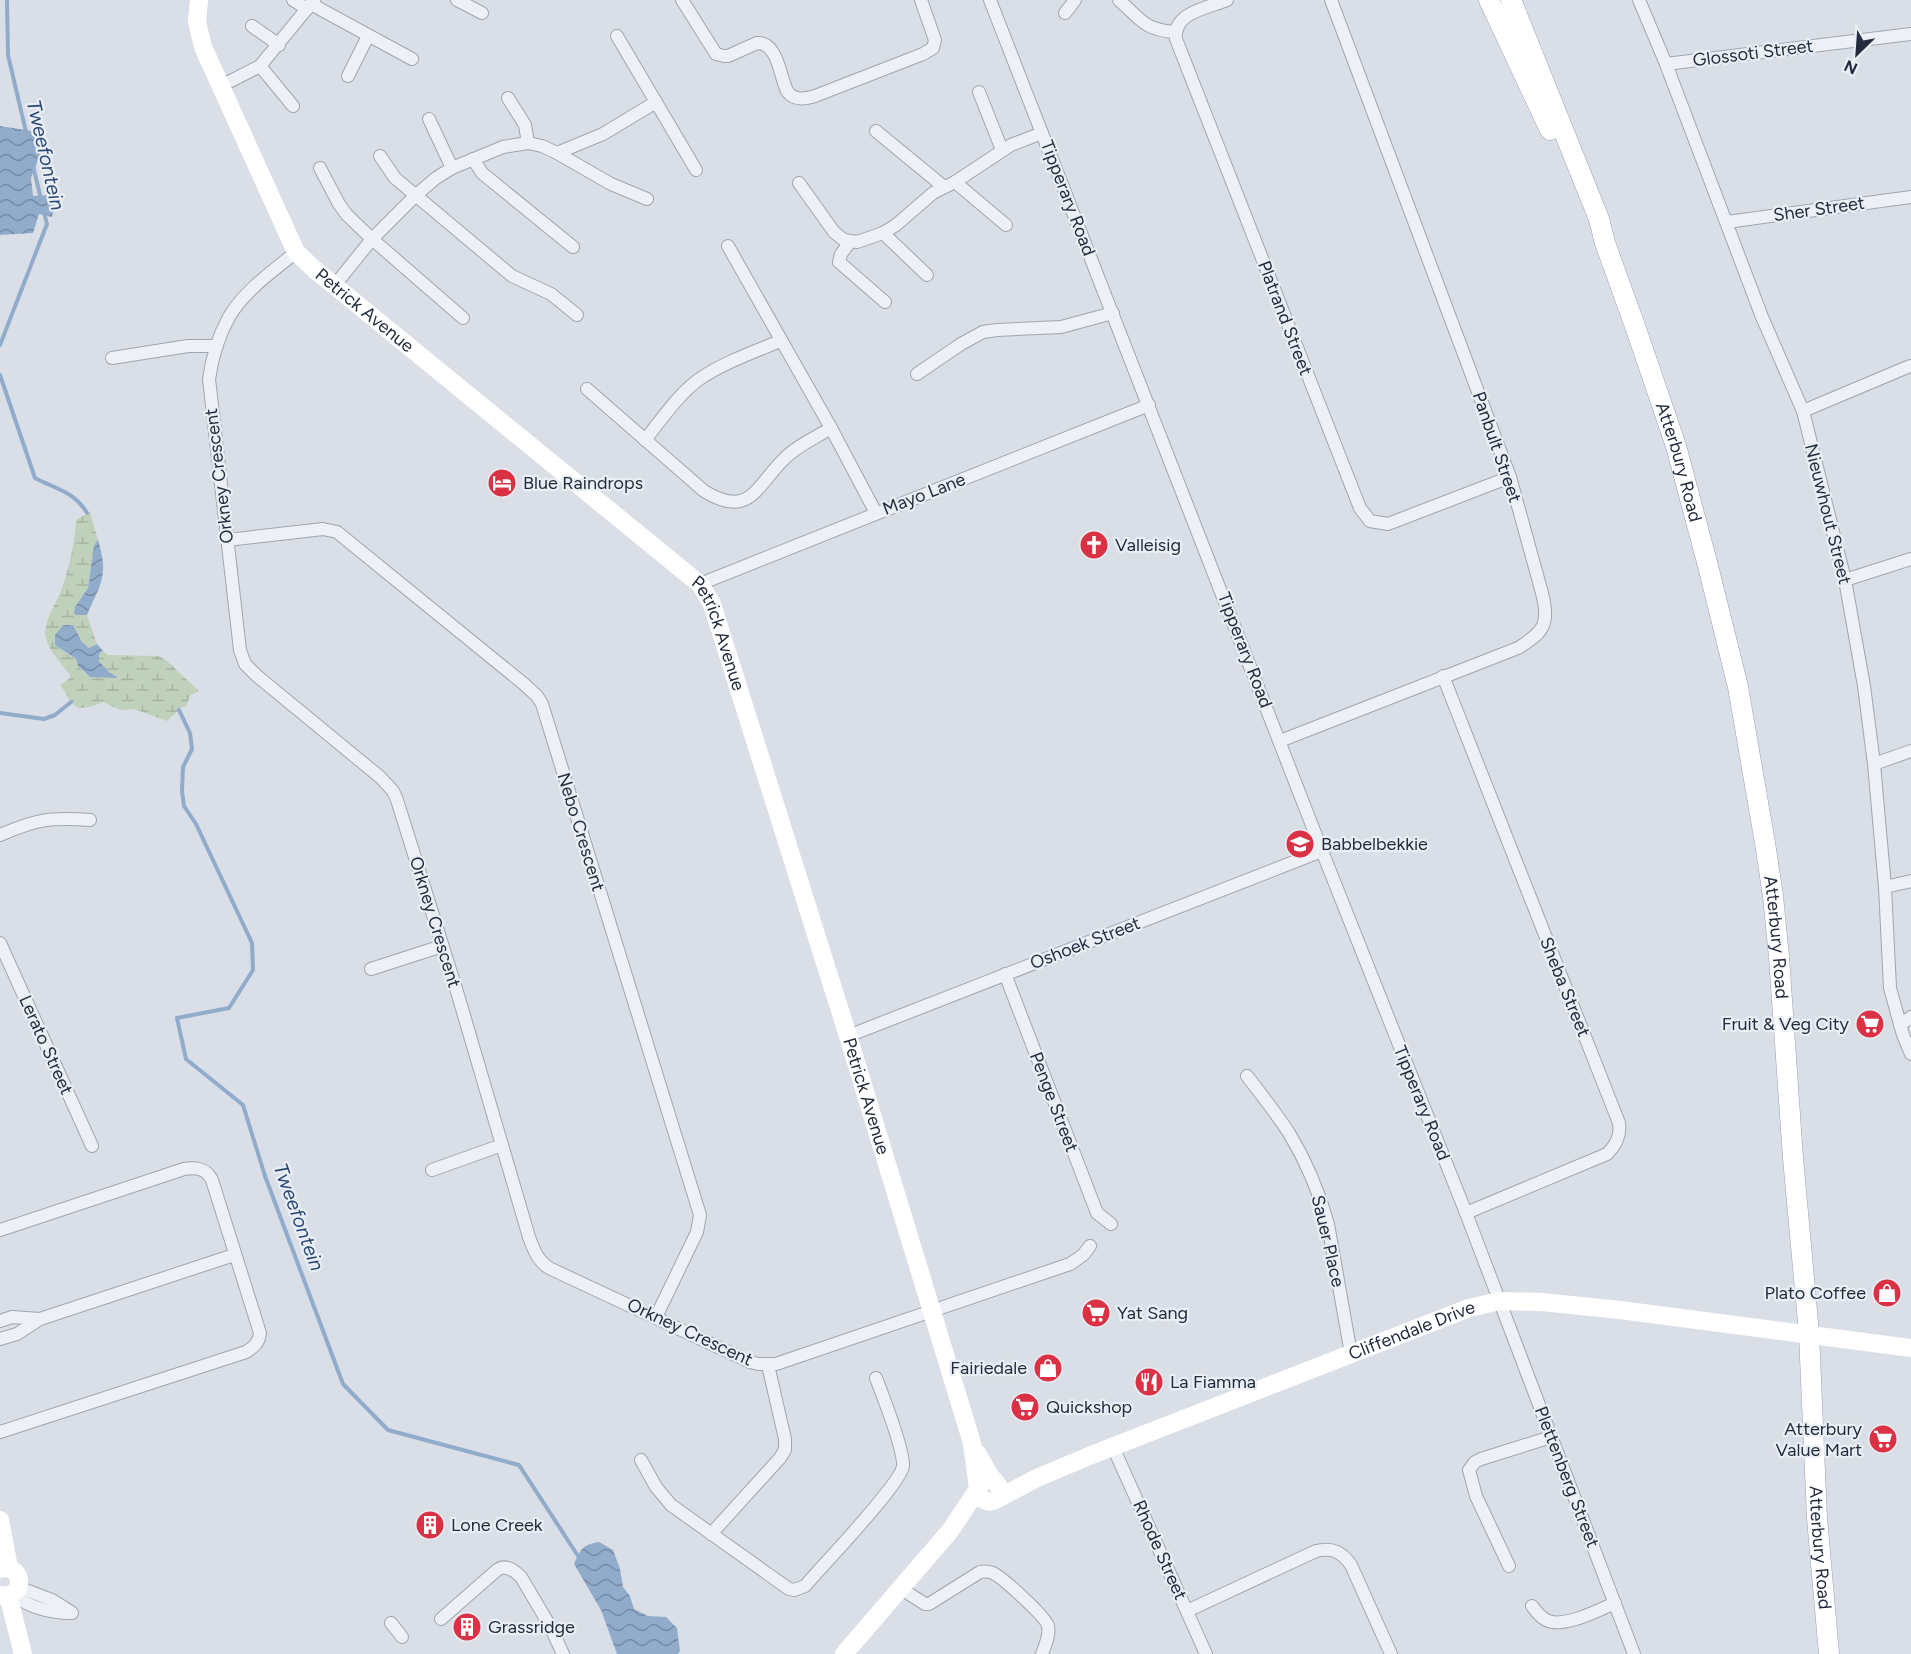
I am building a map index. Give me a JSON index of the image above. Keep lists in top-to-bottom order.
{
  "streets": {
    "main road": ["Atterbury Road"],
    "street": [
      "Glossoti Street",
      "Tipperary Road",
      "Sher Street",
      "Petrick Avenue",
      "Platrand Street",
      "Panbult Street",
      "Orkney Crescent",
      "Mayo Lane",
      "Nieuwhout Street",
      "Nebo Crescent",
      "Oshoek Street",
      "Sheba Street",
      "Lerato Street",
      "Penge Street",
      "Sauer Place",
      "Cliffendale Drive",
      "Plettenberg Street",
      "Rhode Street"
    ]
  },
  "crossings": [
    ["Glossoti Street", "Nieuwhout Street"],
    ["Tipperary Road", "Panbult Street"],
    ["Tipperary Road", "Mayo Lane"],
    ["Tipperary Road", "Oshoek Street"],
    ["Tipperary Road", "Sheba Street"],
    ["Tipperary Road", "Cliffendale Drive"],
    ["Tipperary Road", "Plettenberg Street"],
    ["Sher Street", "Nieuwhout Street"],
    ["Petrick Avenue", "Orkney Crescent"],
    ["Petrick Avenue", "Mayo Lane"],
    ["Petrick Avenue", "Oshoek Street"],
    ["Petrick Avenue", "Cliffendale Drive"],
    ["Platrand Street", "Panbult Street"],
    ["Panbult Street", "Sheba Street"],
    ["Atterbury Road", "Cliffendale Drive"],
    ["Orkney Crescent", "Nebo Crescent"],
    ["Oshoek Street", "Penge Street"],
    ["Sauer Place", "Cliffendale Drive"],
    ["Cliffendale Drive", "Plettenberg Street"],
    ["Cliffendale Drive", "Rhode Street"]
  ],
  "water": ["Tweefontein"],
  "places": {
    "hotel": ["Blue Raindrops"],
    "church": ["Valleisig"],
    "school or university": ["Babbelbekkie"],
    "supermarket": [
      "Fruit & Veg City",
      "Yat Sang",
      "Quickshop",
      "Atterbury Value Mart"
    ],
    "shop": ["Plato Coffee", "Fairiedale"],
    "restaurant": ["La Fiamma"],
    "building": ["Lone Creek", "Grassridge"]
  },
  "north": "bottom left"
}
